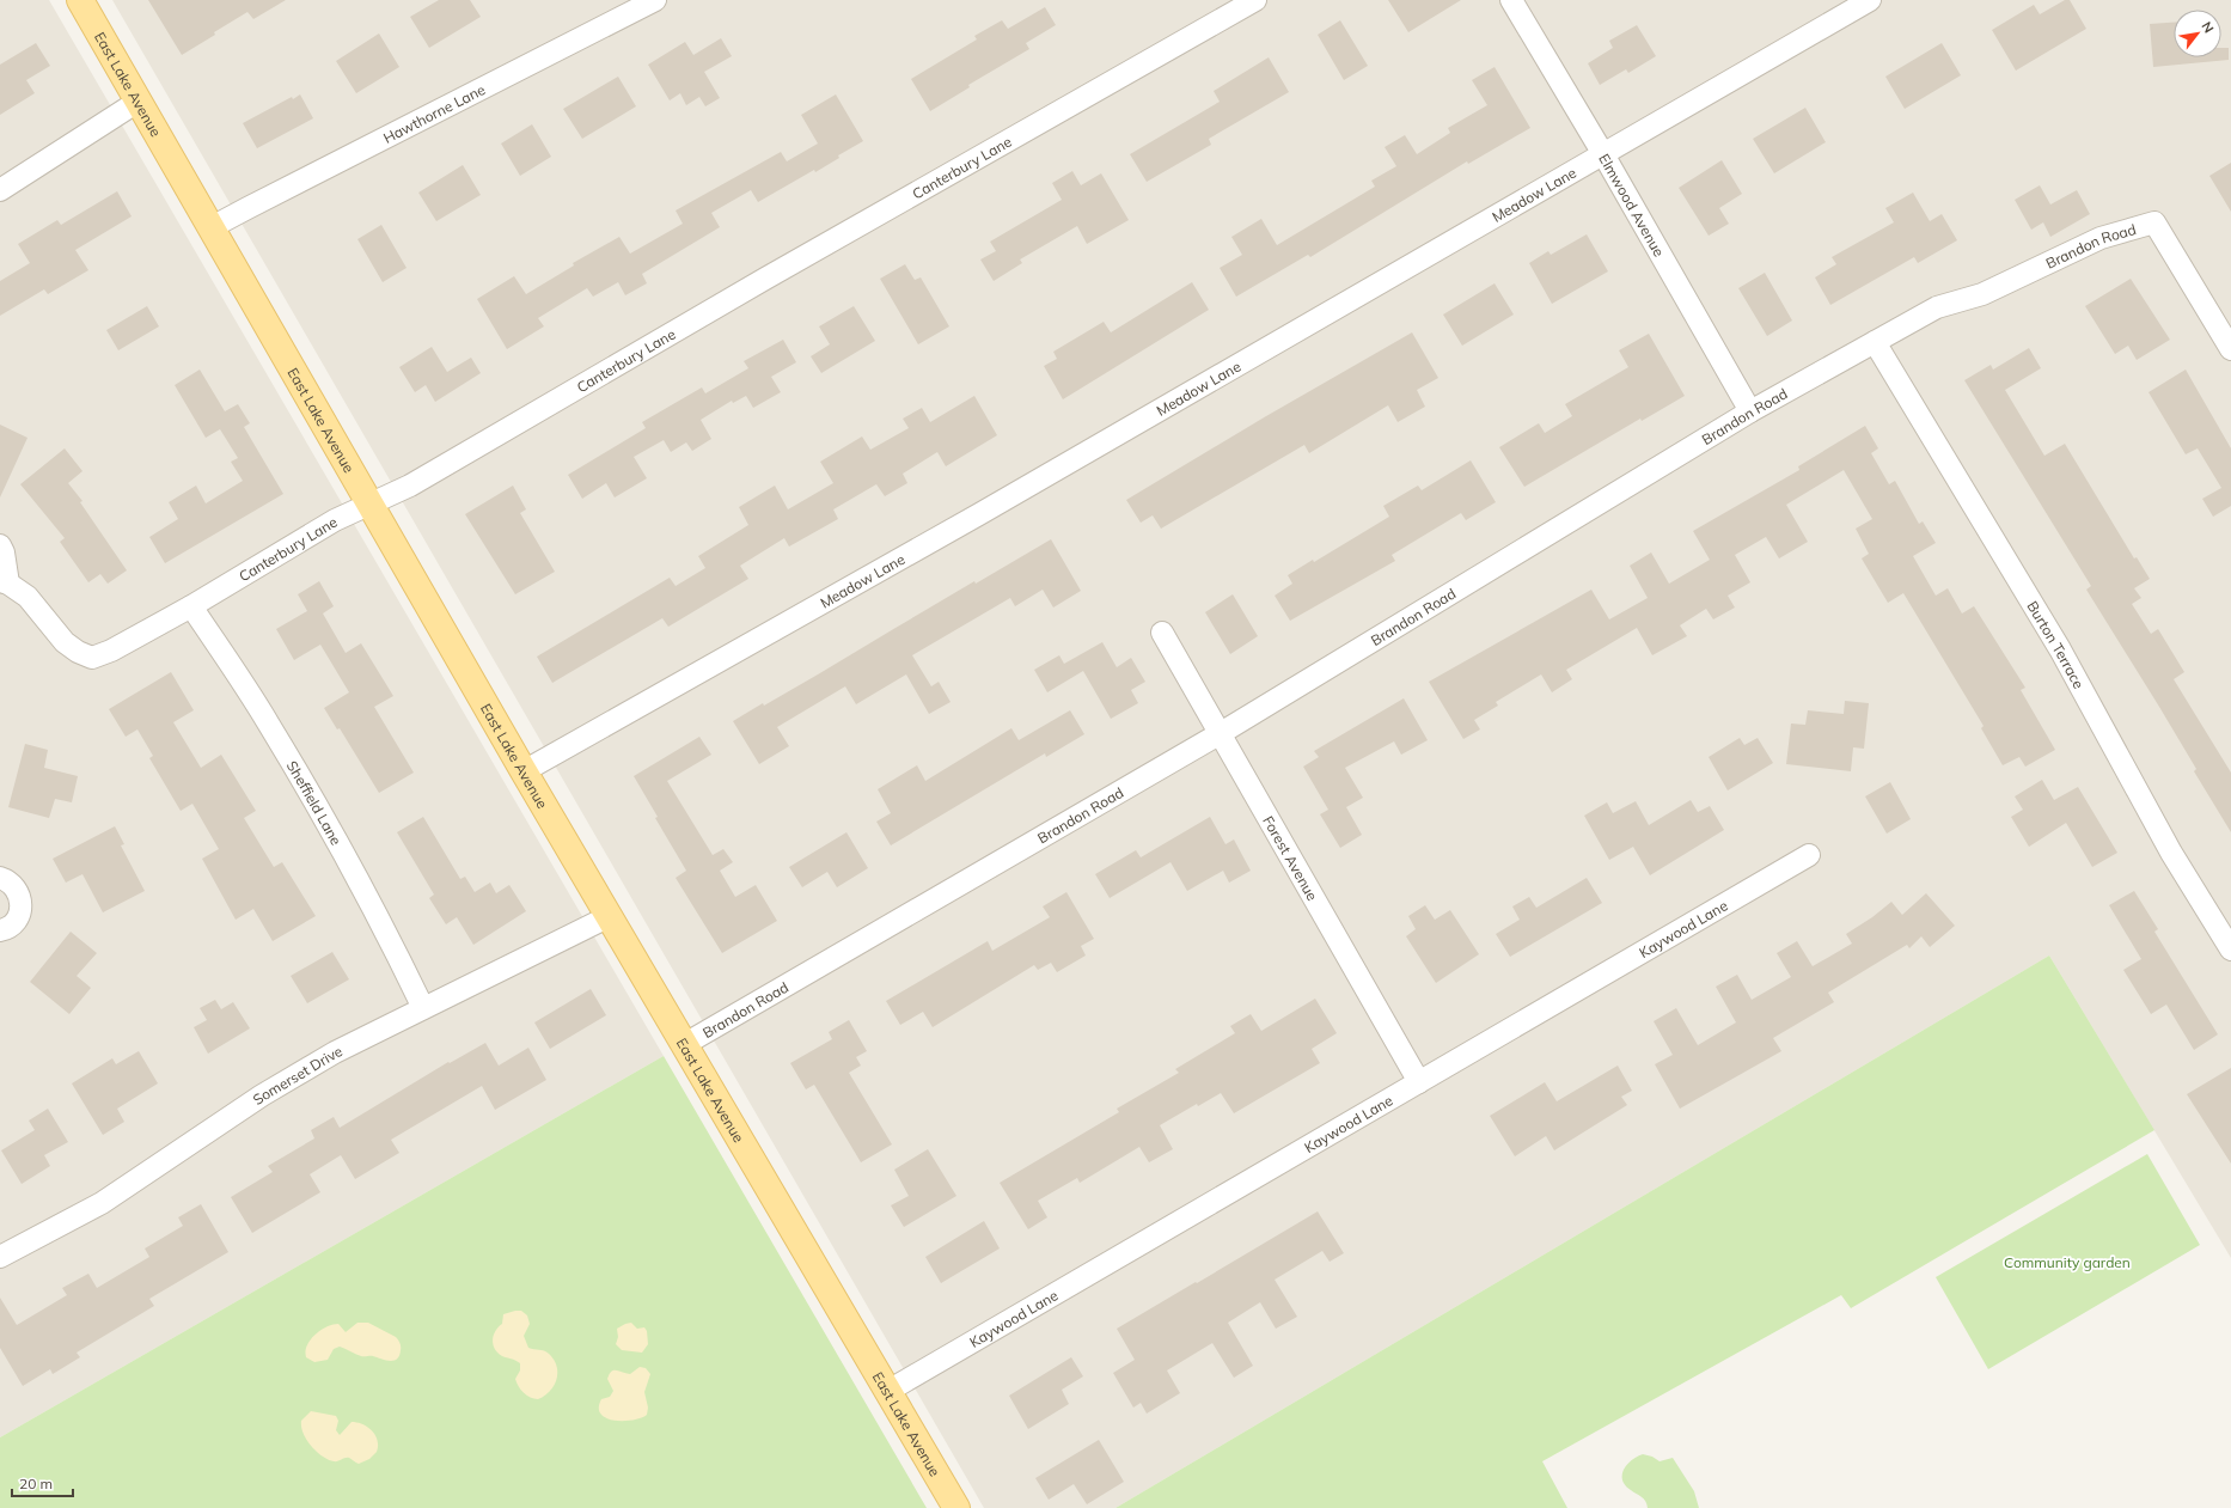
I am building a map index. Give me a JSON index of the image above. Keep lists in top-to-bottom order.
{
  "streets": {
    "main road": ["East Lake Avenue"],
    "street": [
      "Hawthorne Lane",
      "Canterbury Lane",
      "Meadow Lane",
      "Elmwood Avenue",
      "Brandon Road",
      "Burton Terrace",
      "Sheffield Lane",
      "Forest Avenue",
      "Kaywood Lane",
      "Somerset Drive"
    ]
  },
  "crossings": [
    ["East Lake Avenue", "Hawthorne Lane"],
    ["East Lake Avenue", "Canterbury Lane"],
    ["East Lake Avenue", "Meadow Lane"],
    ["East Lake Avenue", "Brandon Road"],
    ["East Lake Avenue", "Kaywood Lane"],
    ["East Lake Avenue", "Somerset Drive"],
    ["Canterbury Lane", "Sheffield Lane"],
    ["Meadow Lane", "Elmwood Avenue"],
    ["Elmwood Avenue", "Brandon Road"],
    ["Brandon Road", "Burton Terrace"],
    ["Brandon Road", "Forest Avenue"],
    ["Sheffield Lane", "Somerset Drive"],
    ["Forest Avenue", "Kaywood Lane"]
  ],
  "parks": ["Community garden"],
  "scale_bar": "20 m",
  "north": "top right"
}
